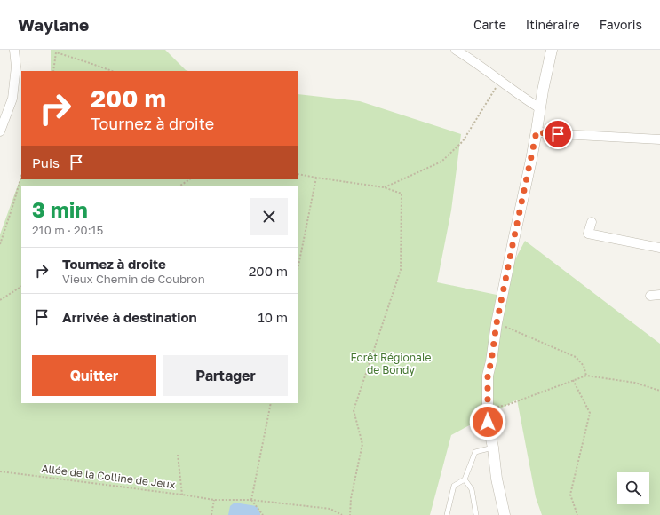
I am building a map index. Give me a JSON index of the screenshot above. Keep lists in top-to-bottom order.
{
  "streets": {
    "path": ["Allée de la Colline de Jeux"]
  },
  "parks": ["Forêt Régionale de Bondy"],
  "page": {
    "header": "Waylane",
    "nav": ["Carte", "Itinéraire", "Favoris"],
    "turn": ["200 m", "Tournez à droite"],
    "then": "Puis",
    "heading": ["3 min", "210 m · 20:15"],
    "list": [
      {
        "name": "Tournez à droite",
        "note": "Vieux Chemin de Coubron",
        "value": "200 m"
      },
      {
        "name": "Arrivée à destination",
        "value": "10 m"
      }
    ],
    "buttons": ["Quitter", "Partager"]
  }
}
